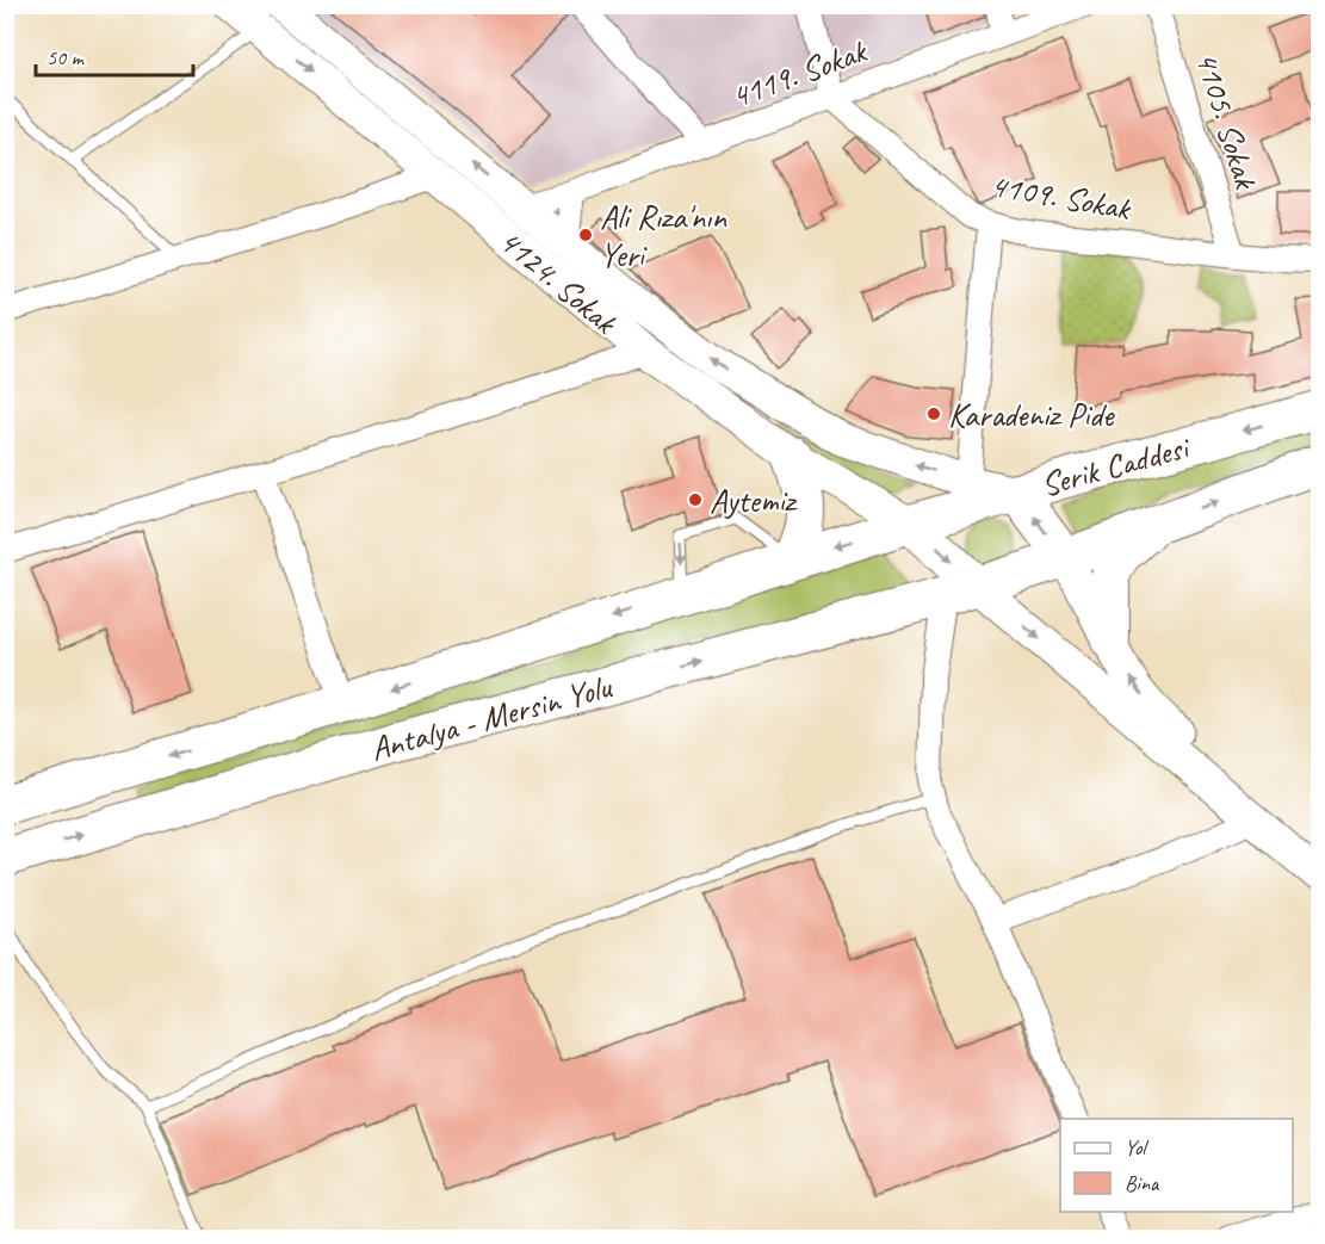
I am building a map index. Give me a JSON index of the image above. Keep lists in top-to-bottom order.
{
  "streets": {
    "highway": ["Serik Caddesi", "Antalya - Mersin Yolu"],
    "main road": ["4124. Sokak"],
    "street": ["4119. Sokak", "4105. Sokak", "4109. Sokak"]
  },
  "crossings": [
    ["4119. Sokak", "4109. Sokak"],
    ["4105. Sokak", "4109. Sokak"],
    ["4124. Sokak", "Serik Caddesi"],
    ["4124. Sokak", "Antalya - Mersin Yolu"],
    ["Serik Caddesi", "Antalya - Mersin Yolu"]
  ],
  "places": ["Ali Rıza'nın Yeri", "Karadeniz Pide", "Aytemiz"],
  "legend": ["Yol", "Bina"],
  "scale_bar": "50 m"
}
